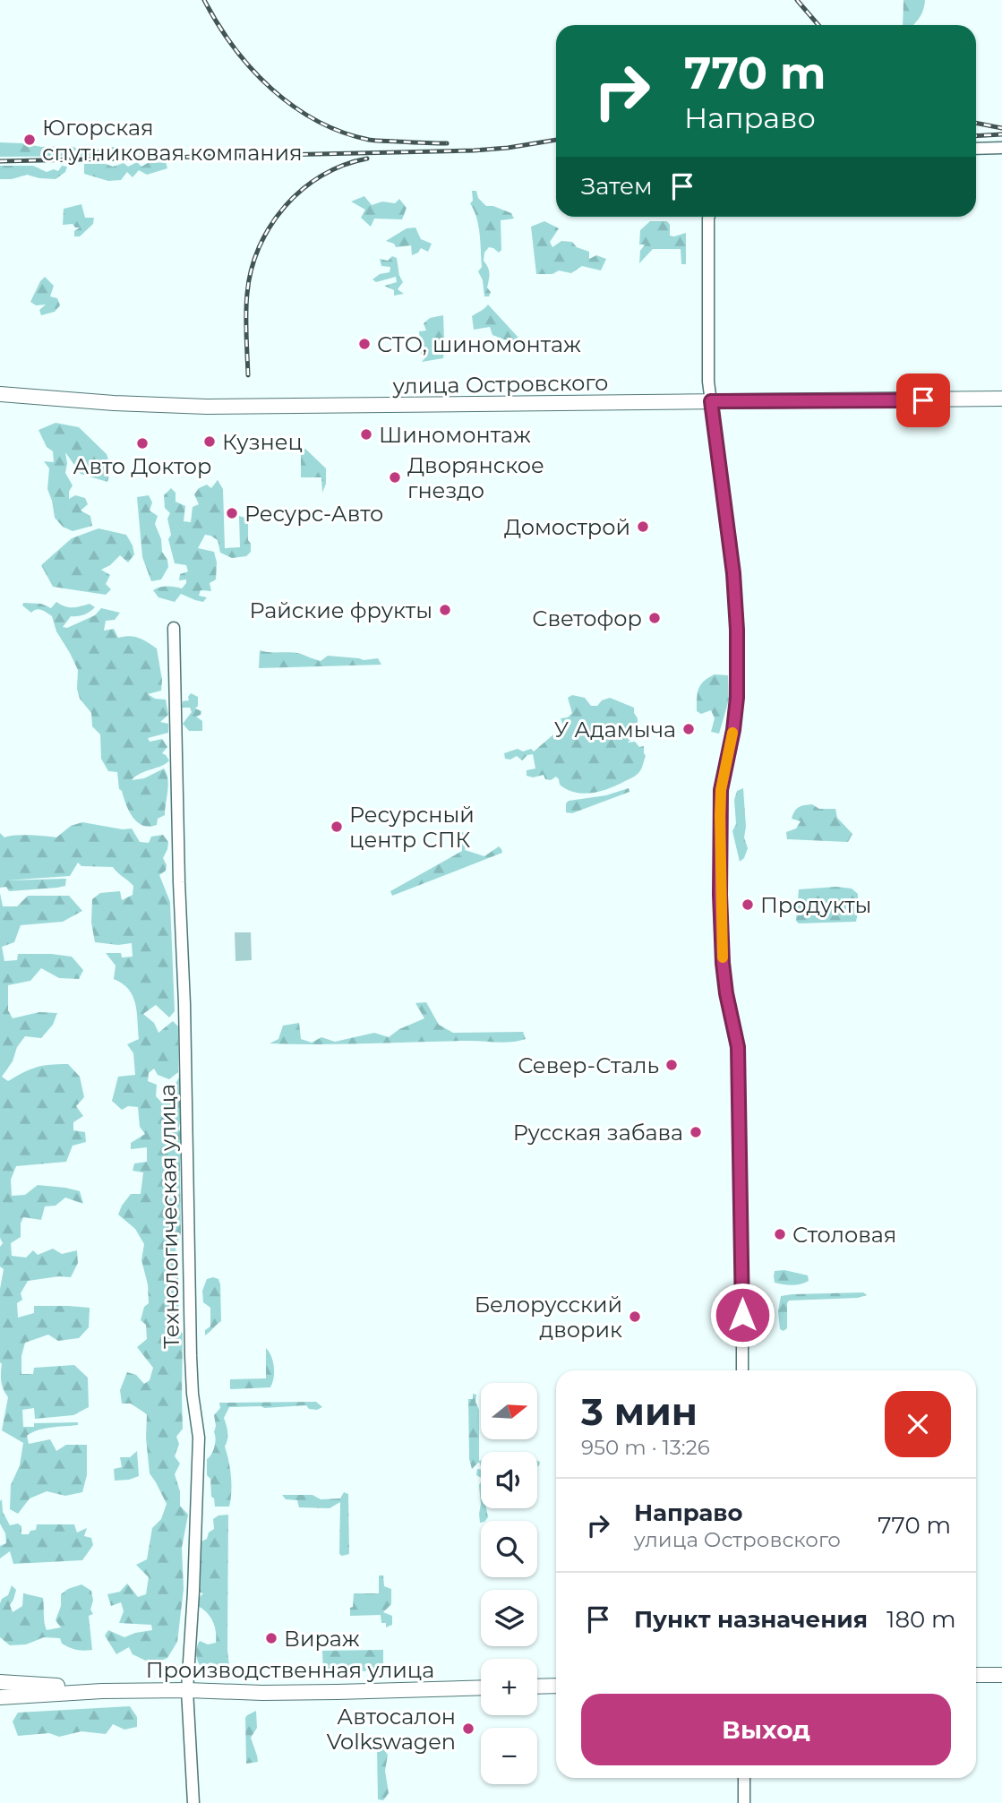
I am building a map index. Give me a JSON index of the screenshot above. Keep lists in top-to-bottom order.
{
  "streets": {
    "main road": ["улица Островского", "Производственная улица"],
    "street": ["Технологическая улица"]
  },
  "crossings": [
    ["Технологическая улица", "Производственная улица"]
  ],
  "places": [
    "Югорская спутниковая компания",
    "СТО, шиномонтаж",
    "Шиномонтаж",
    "Кузнец",
    "Авто Доктор",
    "Дворянское гнездо",
    "Ресурс-Авто",
    "Домострой",
    "Райские фрукты",
    "Светофор",
    "У Адамыча",
    "Ресурсный центр СПК",
    "Продукты",
    "Север-Сталь",
    "Русская забава",
    "Столовая",
    "Белорусский дворик",
    "Вираж",
    "Автосалон Volkswagen"
  ],
  "north": "right",
  "page": {
    "turn": ["770 m", "Направо"],
    "then": "Затем",
    "heading": ["3 мин", "950 m · 13:26"],
    "map_buttons": ["+", "−"],
    "list": [
      {
        "name": "Направо",
        "note": "улица Островского",
        "value": "770 m"
      },
      {
        "name": "Пункт назначения",
        "value": "180 m"
      }
    ],
    "buttons": "Выход"
  }
}
